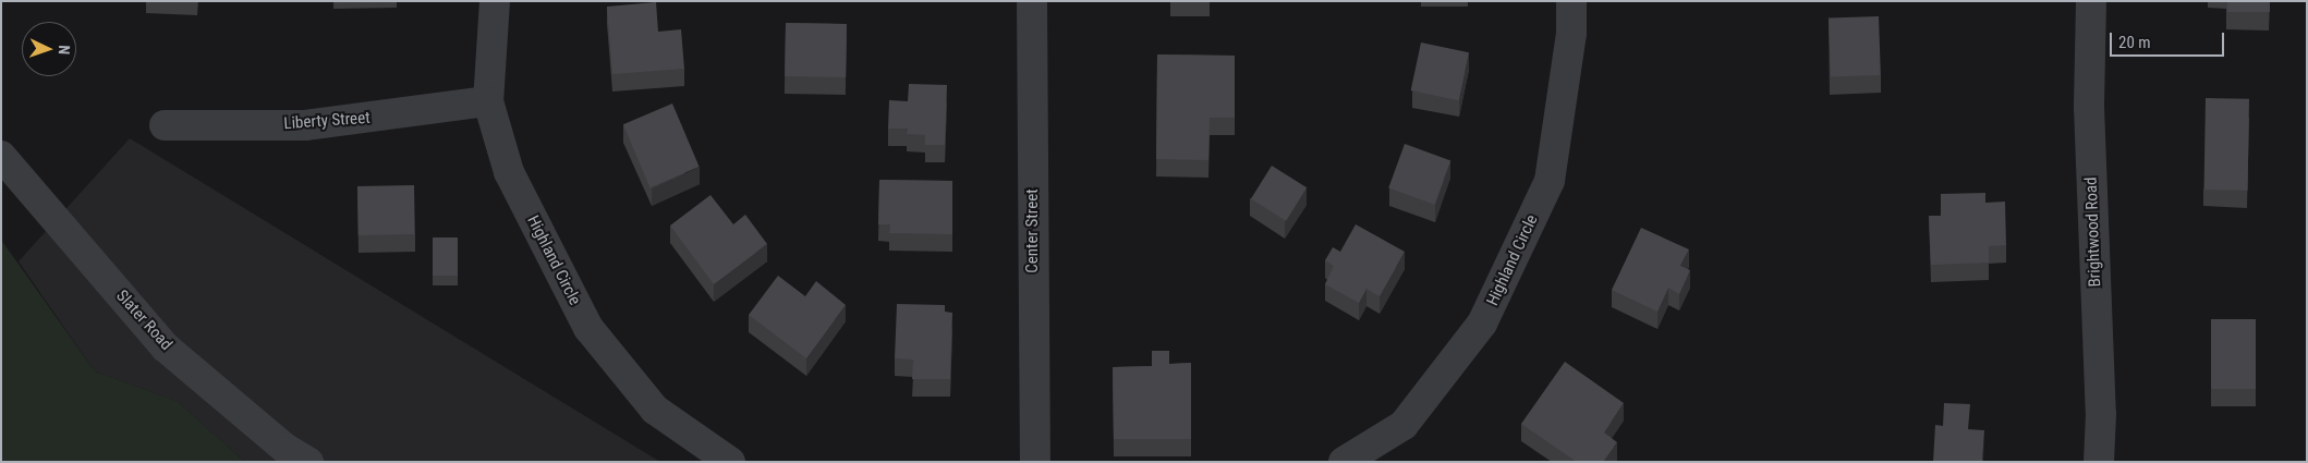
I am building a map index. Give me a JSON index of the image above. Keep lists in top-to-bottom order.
{
  "streets": {
    "street": [
      "Liberty Street",
      "Center Street",
      "Brightwood Road",
      "Highland Circle",
      "Slater Road"
    ]
  },
  "crossings": [
    ["Liberty Street", "Highland Circle"]
  ],
  "scale_bar": "20 m",
  "north": "right"
}
